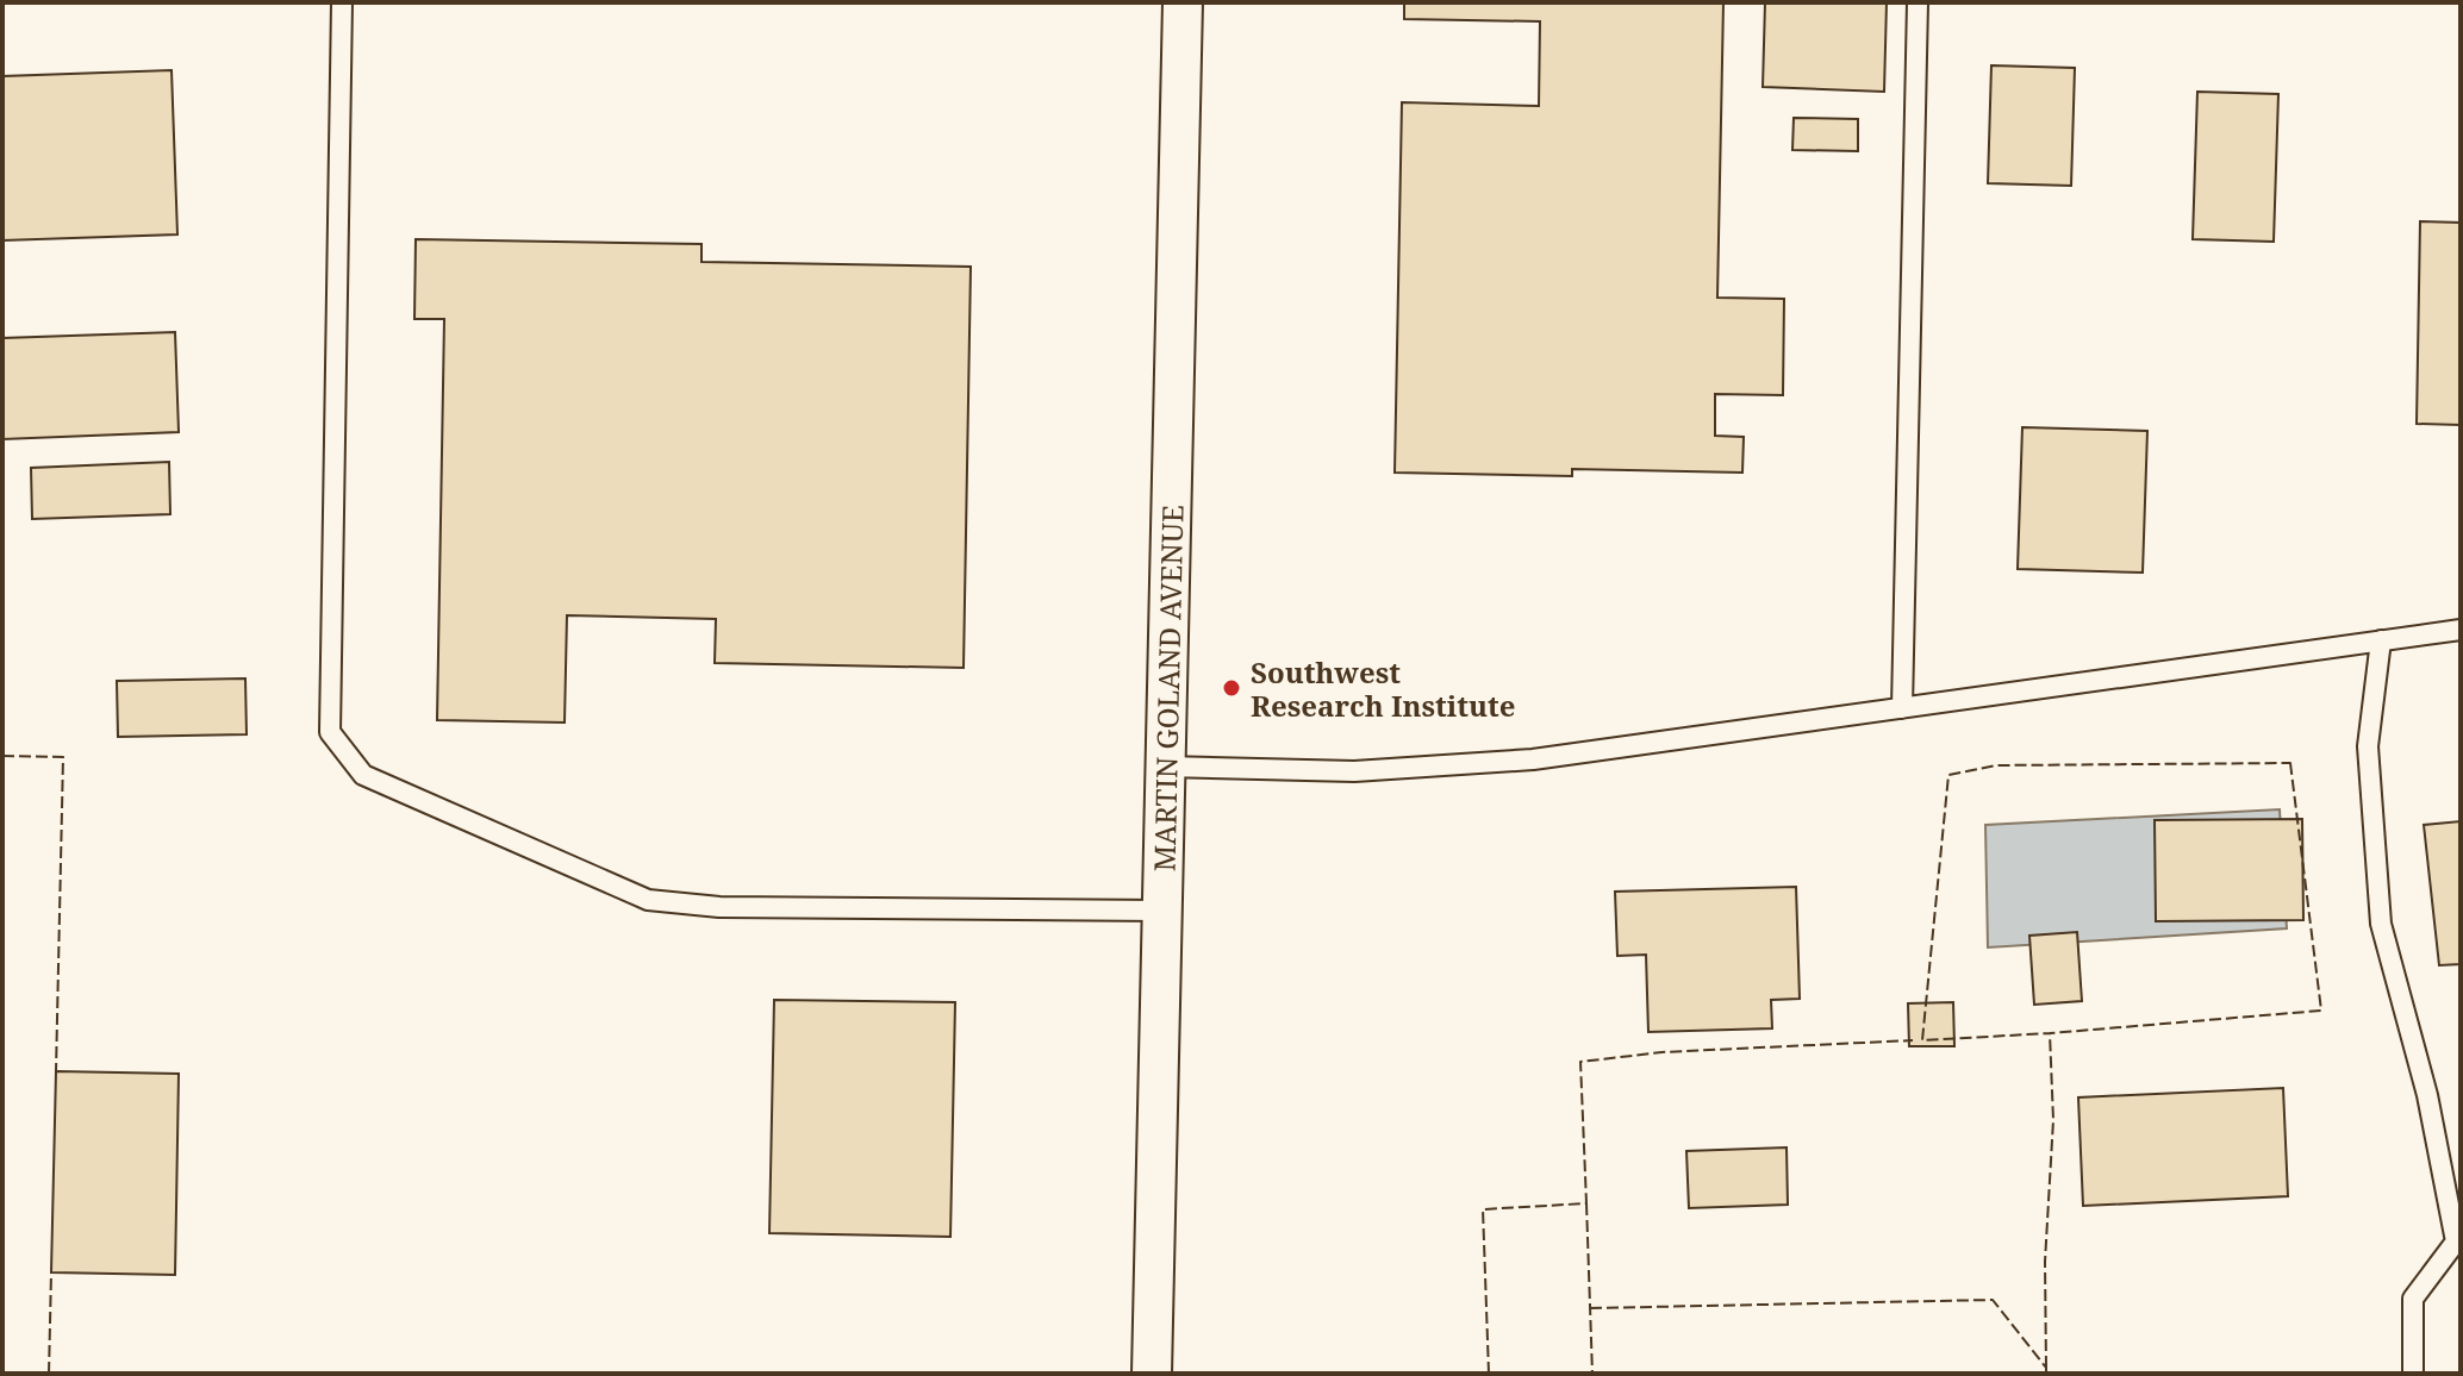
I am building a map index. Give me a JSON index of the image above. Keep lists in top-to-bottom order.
{
  "streets": {
    "street": ["MARTIN GOLAND AVENUE"]
  },
  "places": ["Southwest Research Institute"]
}
